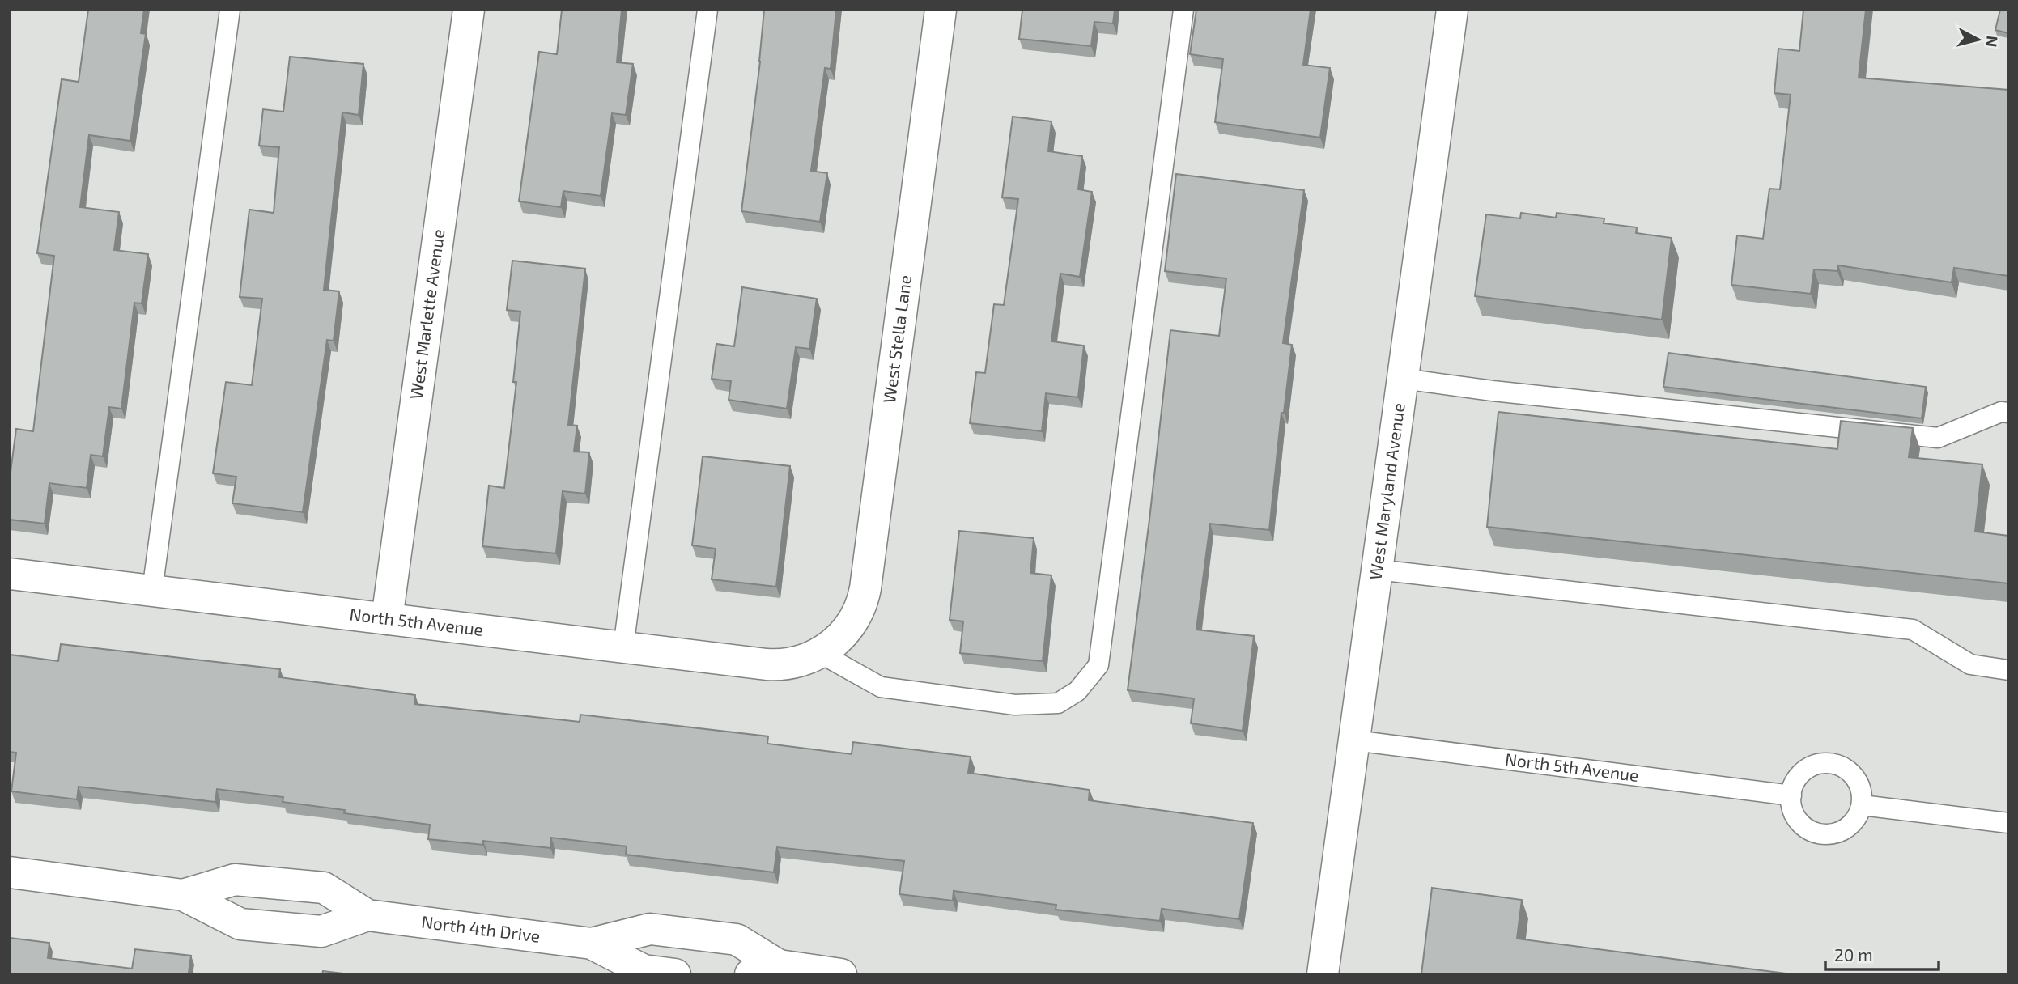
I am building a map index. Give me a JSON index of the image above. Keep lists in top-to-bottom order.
{
  "streets": {
    "street": [
      "West Marlette Avenue",
      "West Stella Lane",
      "West Maryland Avenue",
      "North 5th Avenue",
      "North 4th Drive"
    ]
  },
  "crossings": [
    ["West Marlette Avenue", "North 5th Avenue"],
    ["West Stella Lane", "North 5th Avenue"],
    ["West Maryland Avenue", "North 5th Avenue"]
  ],
  "scale_bar": "20 m",
  "north": "right"
}
